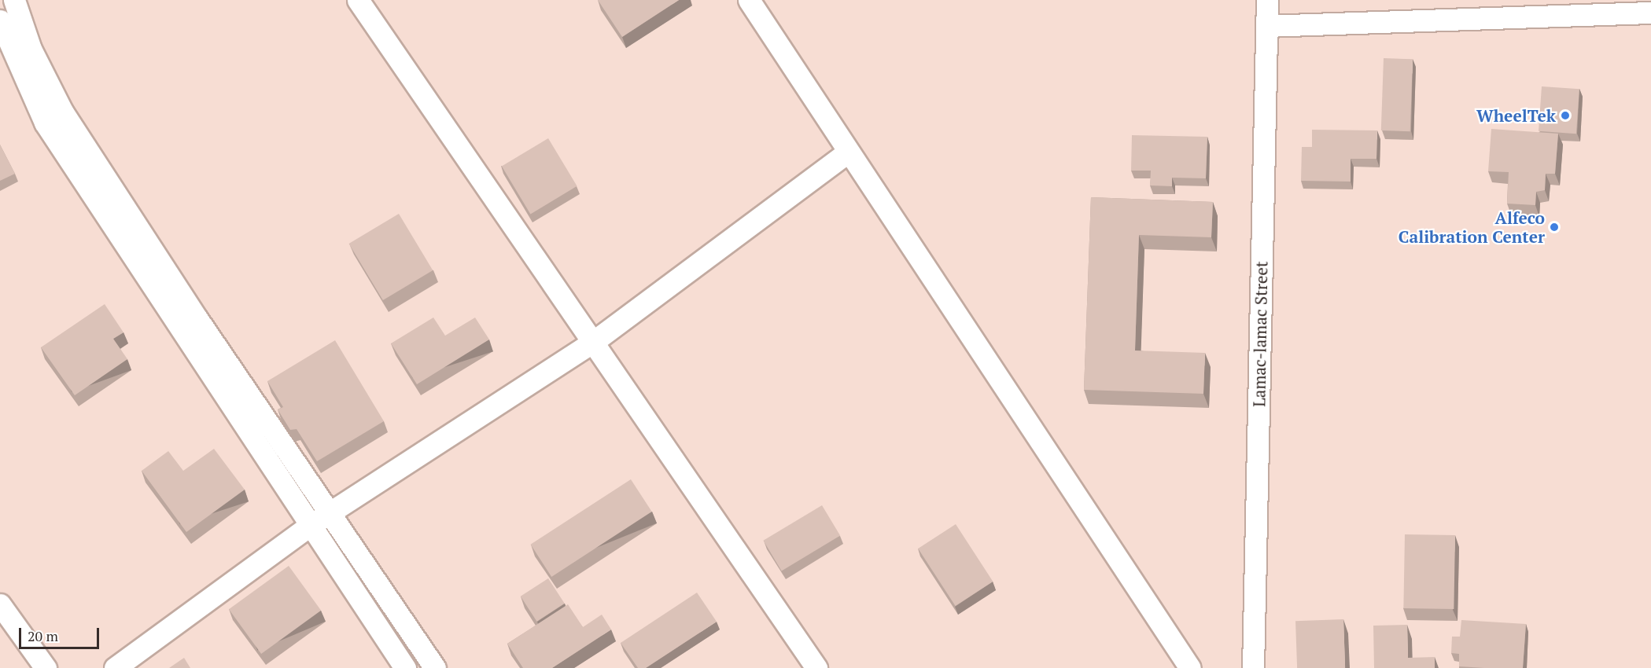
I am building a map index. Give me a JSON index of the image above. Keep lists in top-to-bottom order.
{
  "streets": {
    "street": ["Lamac-lamac Street"]
  },
  "places": ["WheelTek", "Alfeco Calibration Center"],
  "scale_bar": "20 m"
}
